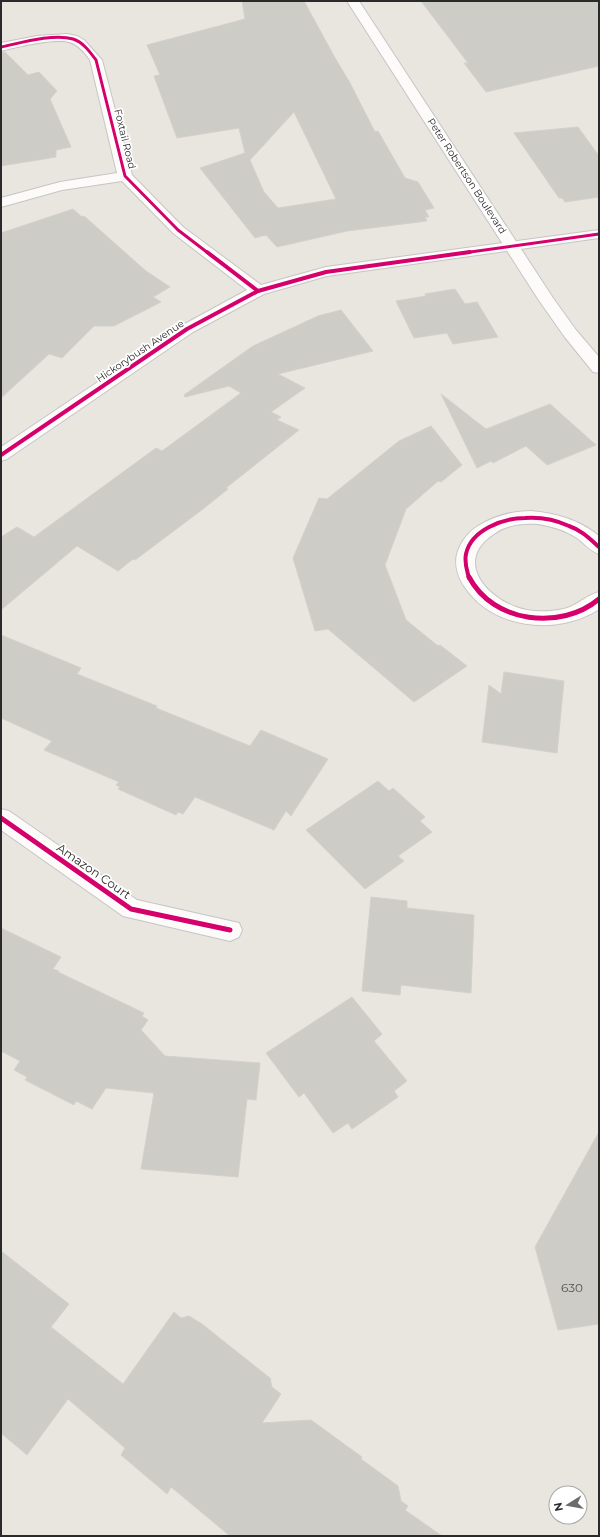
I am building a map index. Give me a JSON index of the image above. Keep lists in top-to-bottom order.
{
  "streets": {
    "street": [
      "Foxtail Road",
      "Peter Robertson Boulevard",
      "Hickorybush Avenue",
      "Amazon Court"
    ]
  },
  "crossings": [
    ["Foxtail Road", "Hickorybush Avenue"],
    ["Peter Robertson Boulevard", "Hickorybush Avenue"]
  ],
  "house_numbers": ["630"],
  "north": "left"
}
